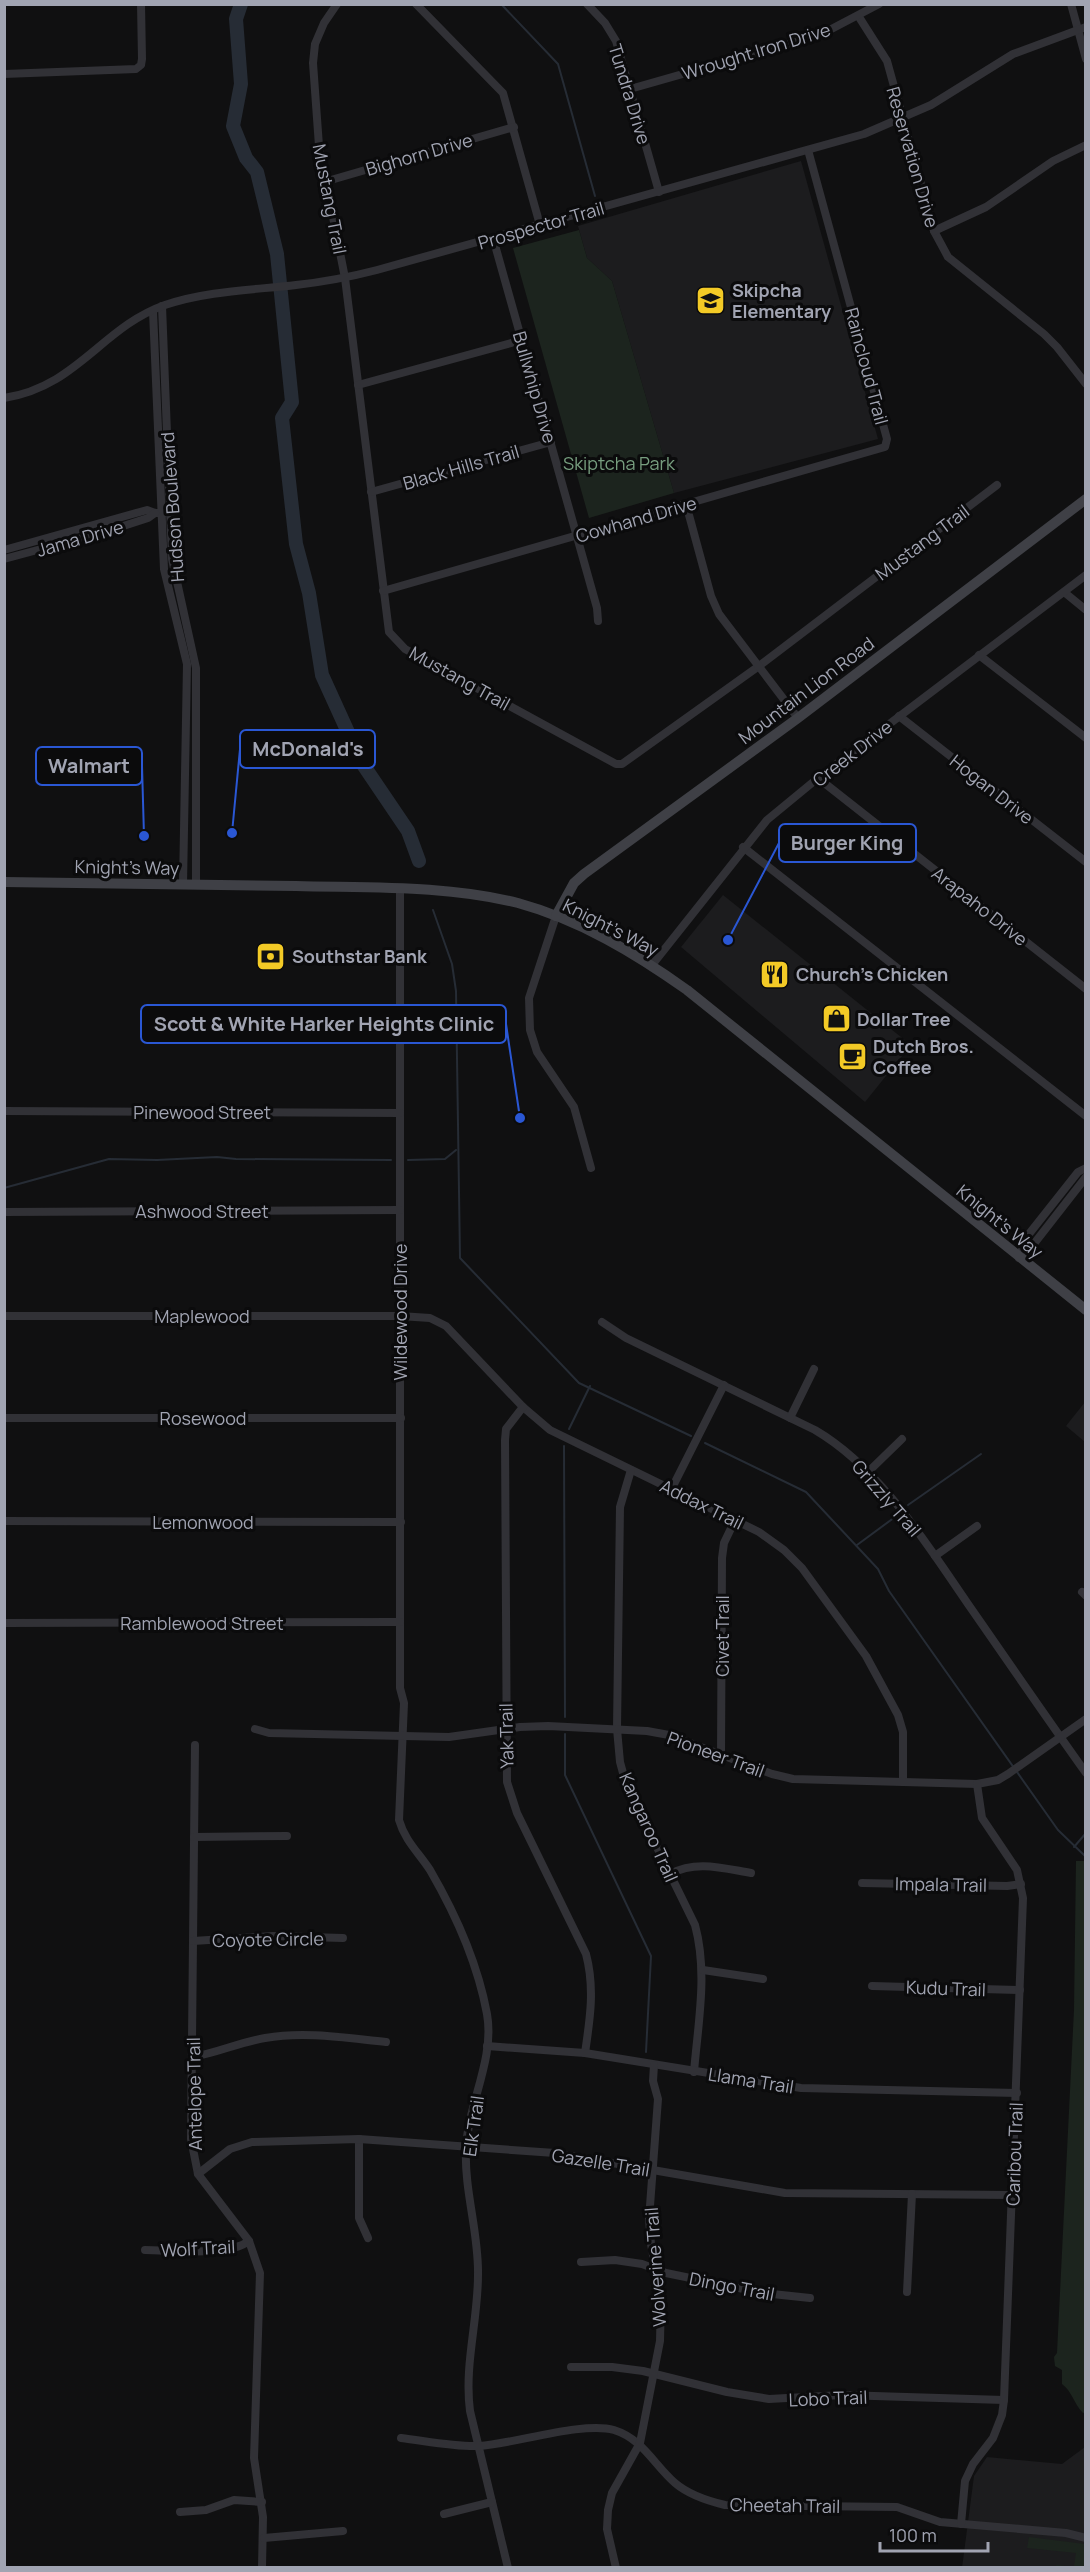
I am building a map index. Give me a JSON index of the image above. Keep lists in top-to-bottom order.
{
  "streets": {
    "main road": ["Mountain Lion Road", "Knight's Way"],
    "street": [
      "Wrought Iron Drive",
      "Tundra Drive",
      "Bighorn Drive",
      "Reservation Drive",
      "Mustang Trail",
      "Prospector Trail",
      "Raincloud Trail",
      "Bullwhip Drive",
      "Black Hills Trail",
      "Hudson Boulevard",
      "Cowhand Drive",
      "Jama Drive",
      "Creek Drive",
      "Hogan Drive",
      "Arapaho Drive",
      "Pinewood Street",
      "Ashwood Street",
      "Wildewood Drive",
      "Maplewood",
      "Rosewood",
      "Grizzly Trail",
      "Addax Trail",
      "Lemonwood",
      "Ramblewood Street",
      "Civet Trail",
      "Yak Trail",
      "Pioneer Trail",
      "Kangaroo Trail",
      "Impala Trail",
      "Coyote Circle",
      "Kudu Trail",
      "Llama Trail",
      "Antelope Trail",
      "Elk Trail",
      "Caribou Trail",
      "Gazelle Trail",
      "Wolf Trail",
      "Wolverine Trail",
      "Dingo Trail",
      "Lobo Trail",
      "Cheetah Trail"
    ]
  },
  "crossings": [
    ["Wrought Iron Drive", "Tundra Drive"],
    ["Wrought Iron Drive", "Reservation Drive"],
    ["Tundra Drive", "Prospector Trail"],
    ["Bighorn Drive", "Mustang Trail"],
    ["Reservation Drive", "Prospector Trail"],
    ["Mustang Trail", "Prospector Trail"],
    ["Mustang Trail", "Black Hills Trail"],
    ["Mustang Trail", "Cowhand Drive"],
    ["Prospector Trail", "Raincloud Trail"],
    ["Prospector Trail", "Bullwhip Drive"],
    ["Prospector Trail", "Hudson Boulevard"],
    ["Raincloud Trail", "Cowhand Drive"],
    ["Bullwhip Drive", "Black Hills Trail"],
    ["Bullwhip Drive", "Cowhand Drive"],
    ["Hudson Boulevard", "Jama Drive"],
    ["Hudson Boulevard", "Knight's Way"],
    ["Mountain Lion Road", "Knight's Way"],
    ["Creek Drive", "Hogan Drive"],
    ["Creek Drive", "Knight's Way"],
    ["Creek Drive", "Arapaho Drive"],
    ["Knight's Way", "Wildewood Drive"],
    ["Pinewood Street", "Wildewood Drive"],
    ["Ashwood Street", "Wildewood Drive"],
    ["Wildewood Drive", "Maplewood"],
    ["Wildewood Drive", "Rosewood"],
    ["Wildewood Drive", "Addax Trail"],
    ["Wildewood Drive", "Lemonwood"],
    ["Wildewood Drive", "Ramblewood Street"],
    ["Wildewood Drive", "Pioneer Trail"],
    ["Wildewood Drive", "Elk Trail"],
    ["Maplewood", "Addax Trail"],
    ["Grizzly Trail", "Pioneer Trail"],
    ["Addax Trail", "Civet Trail"],
    ["Addax Trail", "Yak Trail"],
    ["Addax Trail", "Pioneer Trail"],
    ["Addax Trail", "Kangaroo Trail"],
    ["Civet Trail", "Pioneer Trail"],
    ["Yak Trail", "Pioneer Trail"],
    ["Yak Trail", "Llama Trail"],
    ["Pioneer Trail", "Kangaroo Trail"],
    ["Pioneer Trail", "Elk Trail"],
    ["Pioneer Trail", "Caribou Trail"],
    ["Kangaroo Trail", "Llama Trail"],
    ["Impala Trail", "Caribou Trail"],
    ["Coyote Circle", "Antelope Trail"],
    ["Kudu Trail", "Caribou Trail"],
    ["Llama Trail", "Elk Trail"],
    ["Llama Trail", "Caribou Trail"],
    ["Llama Trail", "Wolverine Trail"],
    ["Antelope Trail", "Gazelle Trail"],
    ["Antelope Trail", "Wolf Trail"],
    ["Elk Trail", "Gazelle Trail"],
    ["Elk Trail", "Cheetah Trail"],
    ["Caribou Trail", "Gazelle Trail"],
    ["Caribou Trail", "Lobo Trail"],
    ["Caribou Trail", "Cheetah Trail"],
    ["Gazelle Trail", "Wolverine Trail"],
    ["Wolverine Trail", "Dingo Trail"],
    ["Wolverine Trail", "Lobo Trail"],
    ["Wolverine Trail", "Cheetah Trail"]
  ],
  "parks": ["Skiptcha Park"],
  "places": {
    "school or university": ["Skipcha Elementary"],
    "other": [
      "McDonald's",
      "Walmart",
      "Burger King",
      "Scott & White Harker Heights Clinic"
    ],
    "bank": ["Southstar Bank"],
    "restaurant": ["Church's Chicken"],
    "shop": ["Dollar Tree"],
    "cafe": ["Dutch Bros. Coffee"]
  },
  "scale_bar": "100 m"
}
